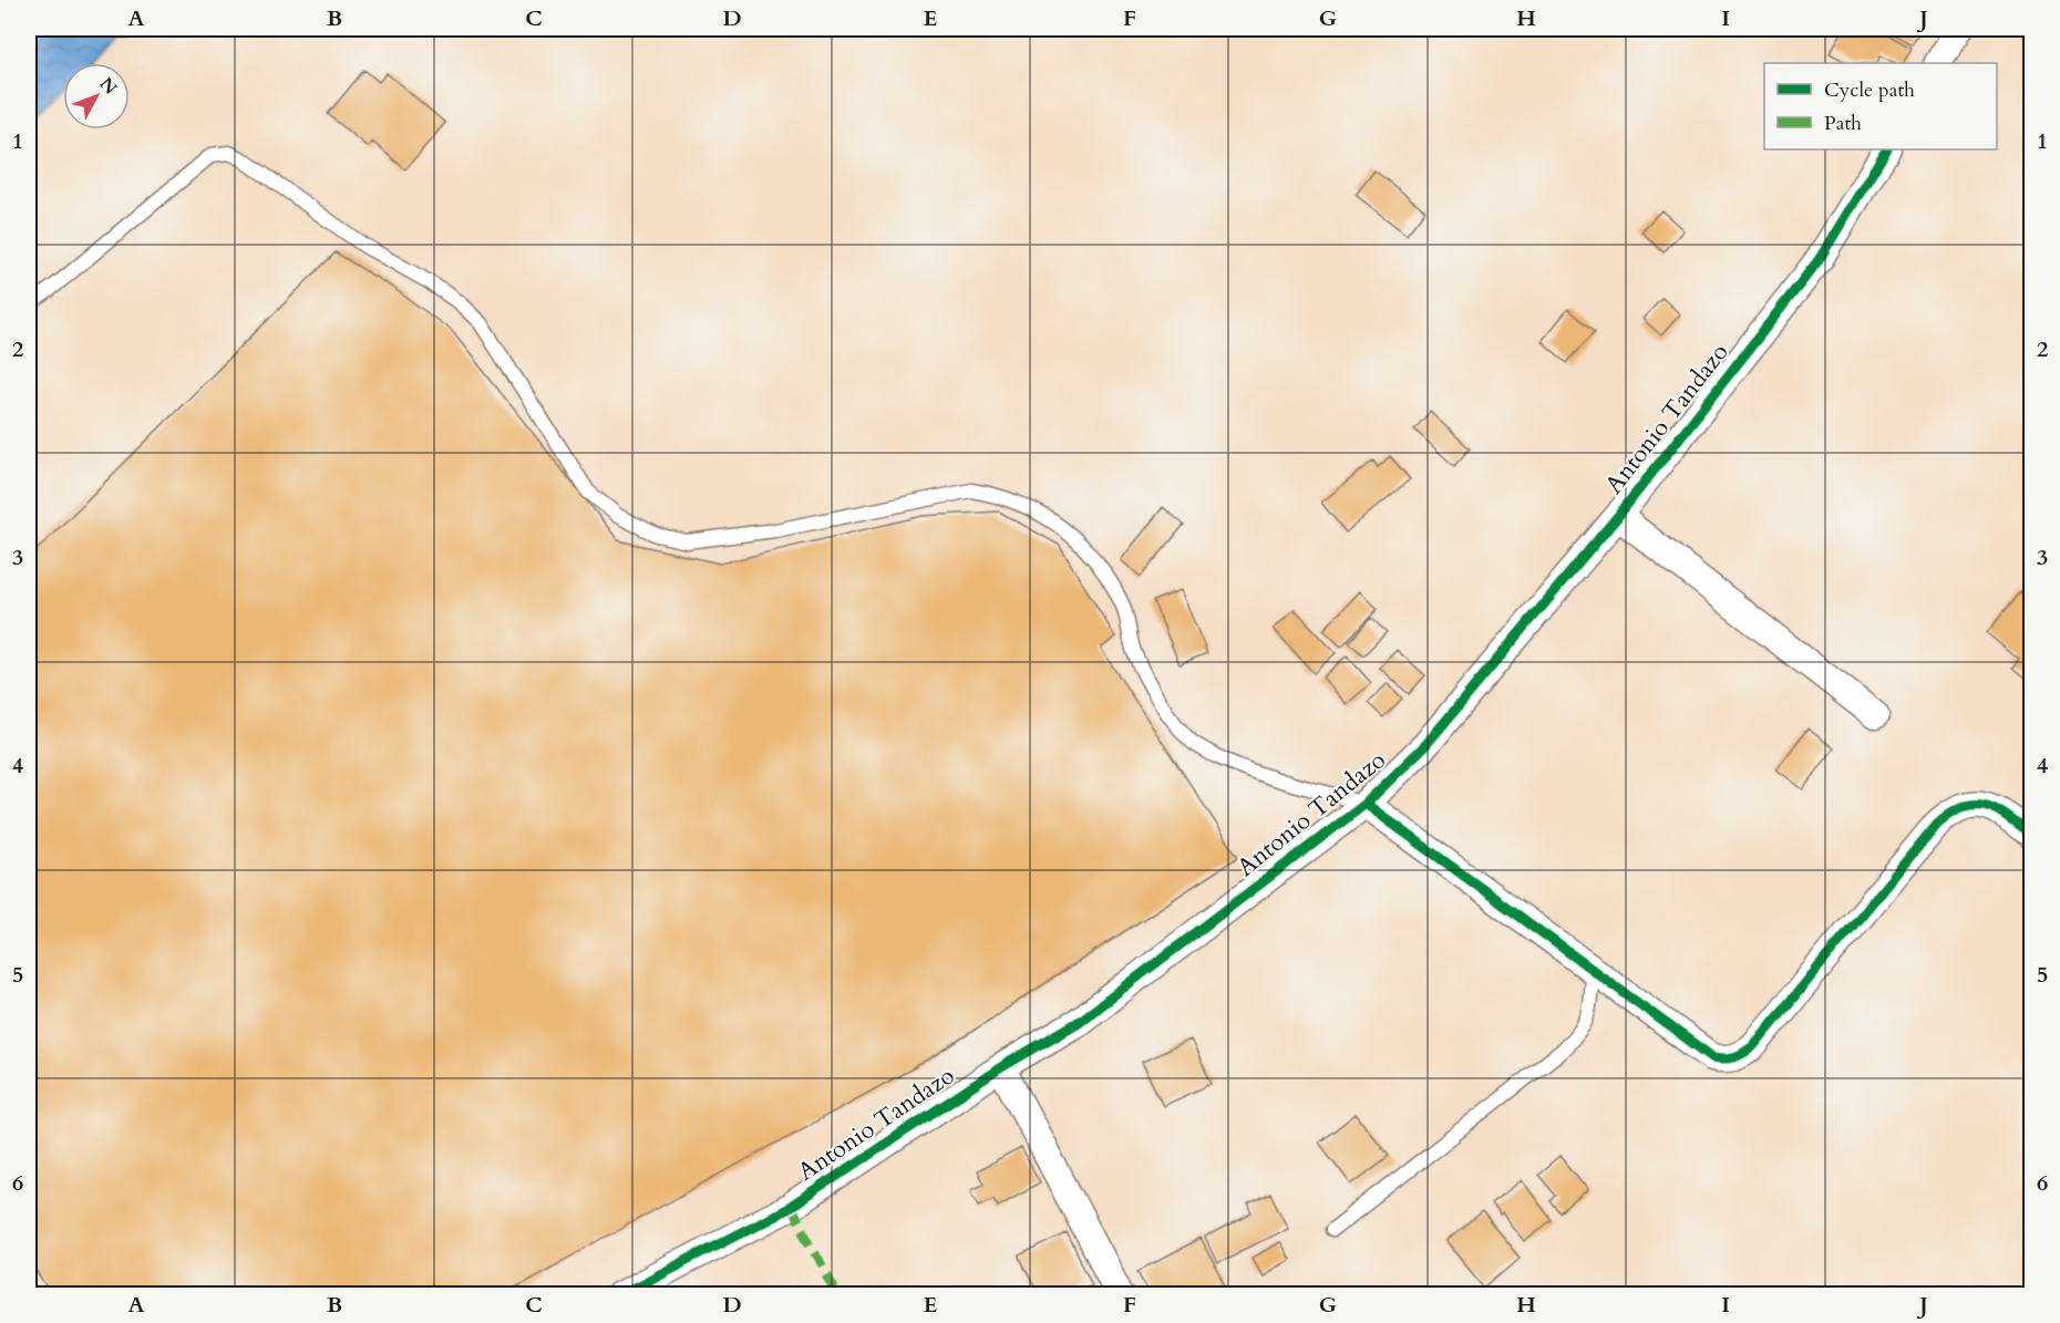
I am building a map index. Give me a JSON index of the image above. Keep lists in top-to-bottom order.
{
  "streets": {
    "street": ["Antonio Tandazo"]
  },
  "legend": ["Cycle path", "Path"],
  "north": "top right",
  "grid": {
    "columns": [
      "A",
      "B",
      "C",
      "D",
      "E",
      "F",
      "G",
      "H",
      "I",
      "J"
    ],
    "rows": [
      "1",
      "2",
      "3",
      "4",
      "5",
      "6"
    ]
  }
}
